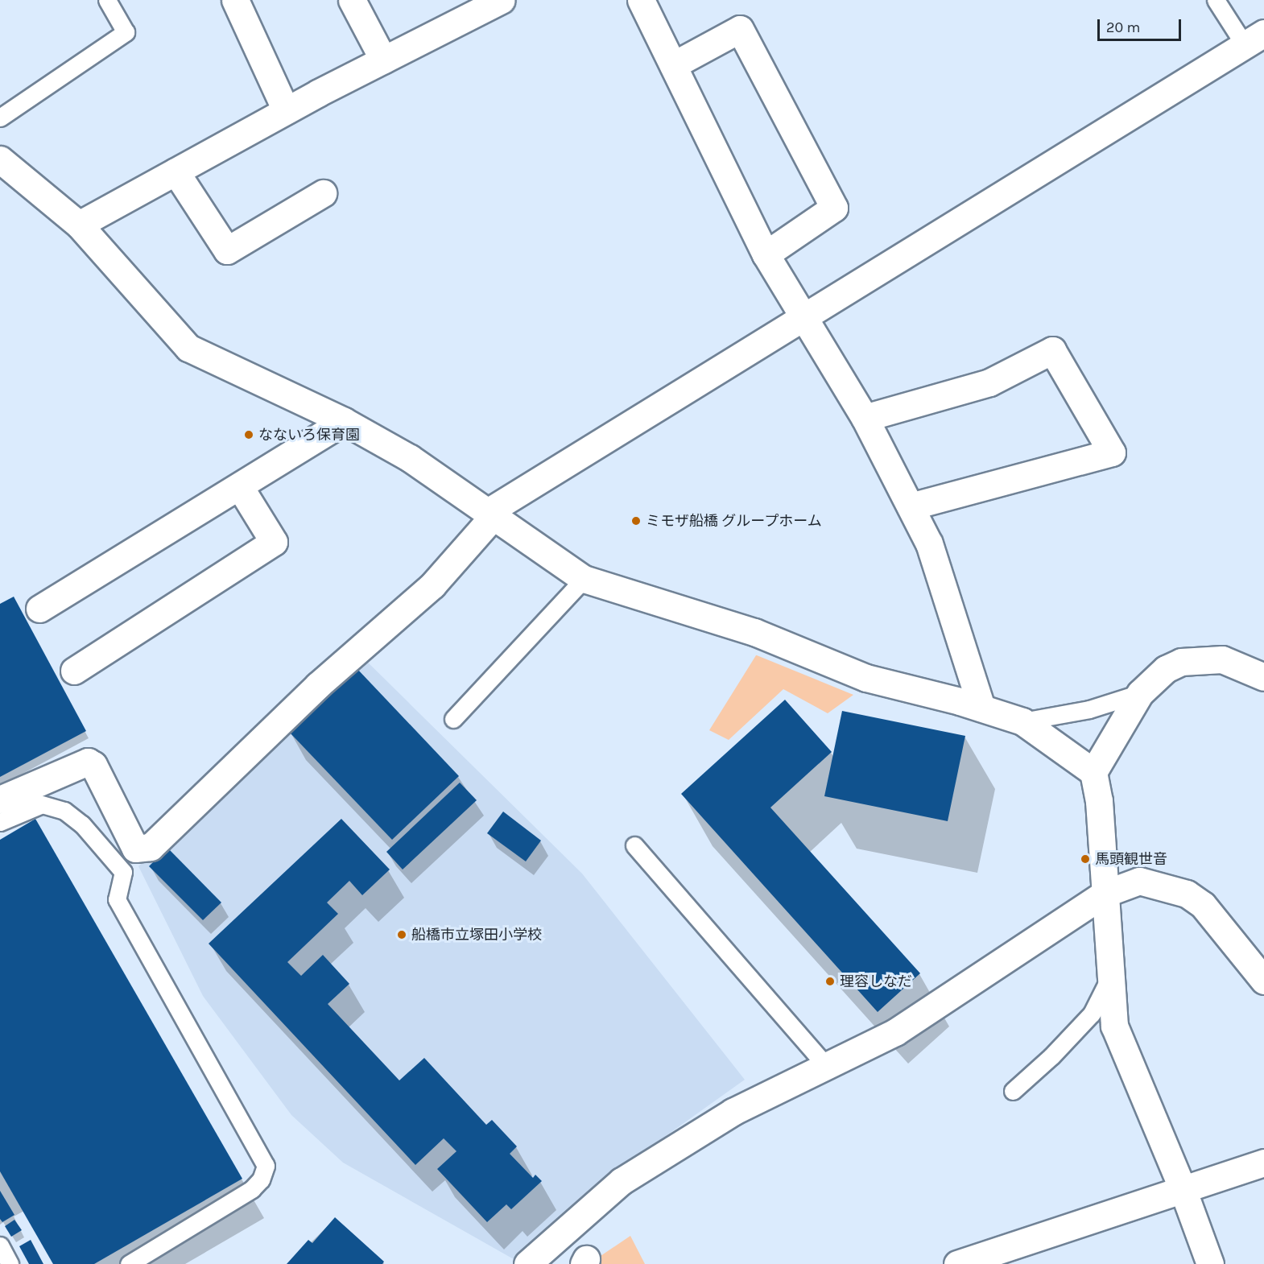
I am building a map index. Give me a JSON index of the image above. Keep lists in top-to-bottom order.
{
  "places": [
    "なないろ保育園",
    "ミモザ船橋 グループホーム",
    "馬頭観世音",
    "船橋市立塚田小学校",
    "理容しなだ"
  ],
  "scale_bar": "20 m"
}
